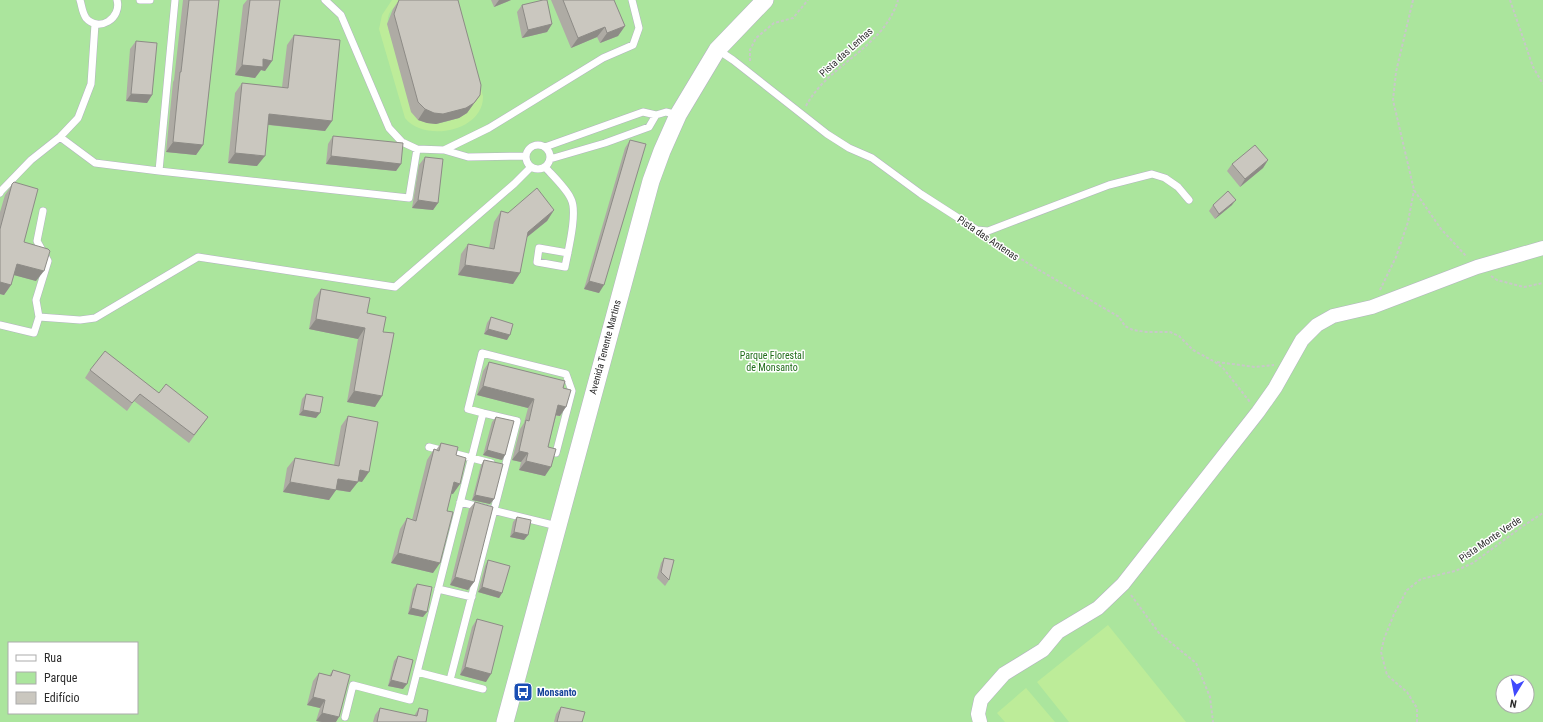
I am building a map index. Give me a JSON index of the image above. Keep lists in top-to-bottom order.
{
  "streets": {
    "street": ["Avenida Tenente Martins"],
    "lane": ["Pista das Antenas"],
    "path": ["Pista das Lenhas", "Pista Monte Verde"]
  },
  "crossings": [
    ["Pista das Lenhas", "Pista das Antenas"],
    ["Pista das Antenas", "Avenida Tenente Martins"]
  ],
  "parks": ["Parque Florestal de Monsanto"],
  "places": {
    "bus stop": ["Monsanto"]
  },
  "legend": ["Rua", "Parque", "Edifício"],
  "north": "bottom"
}
